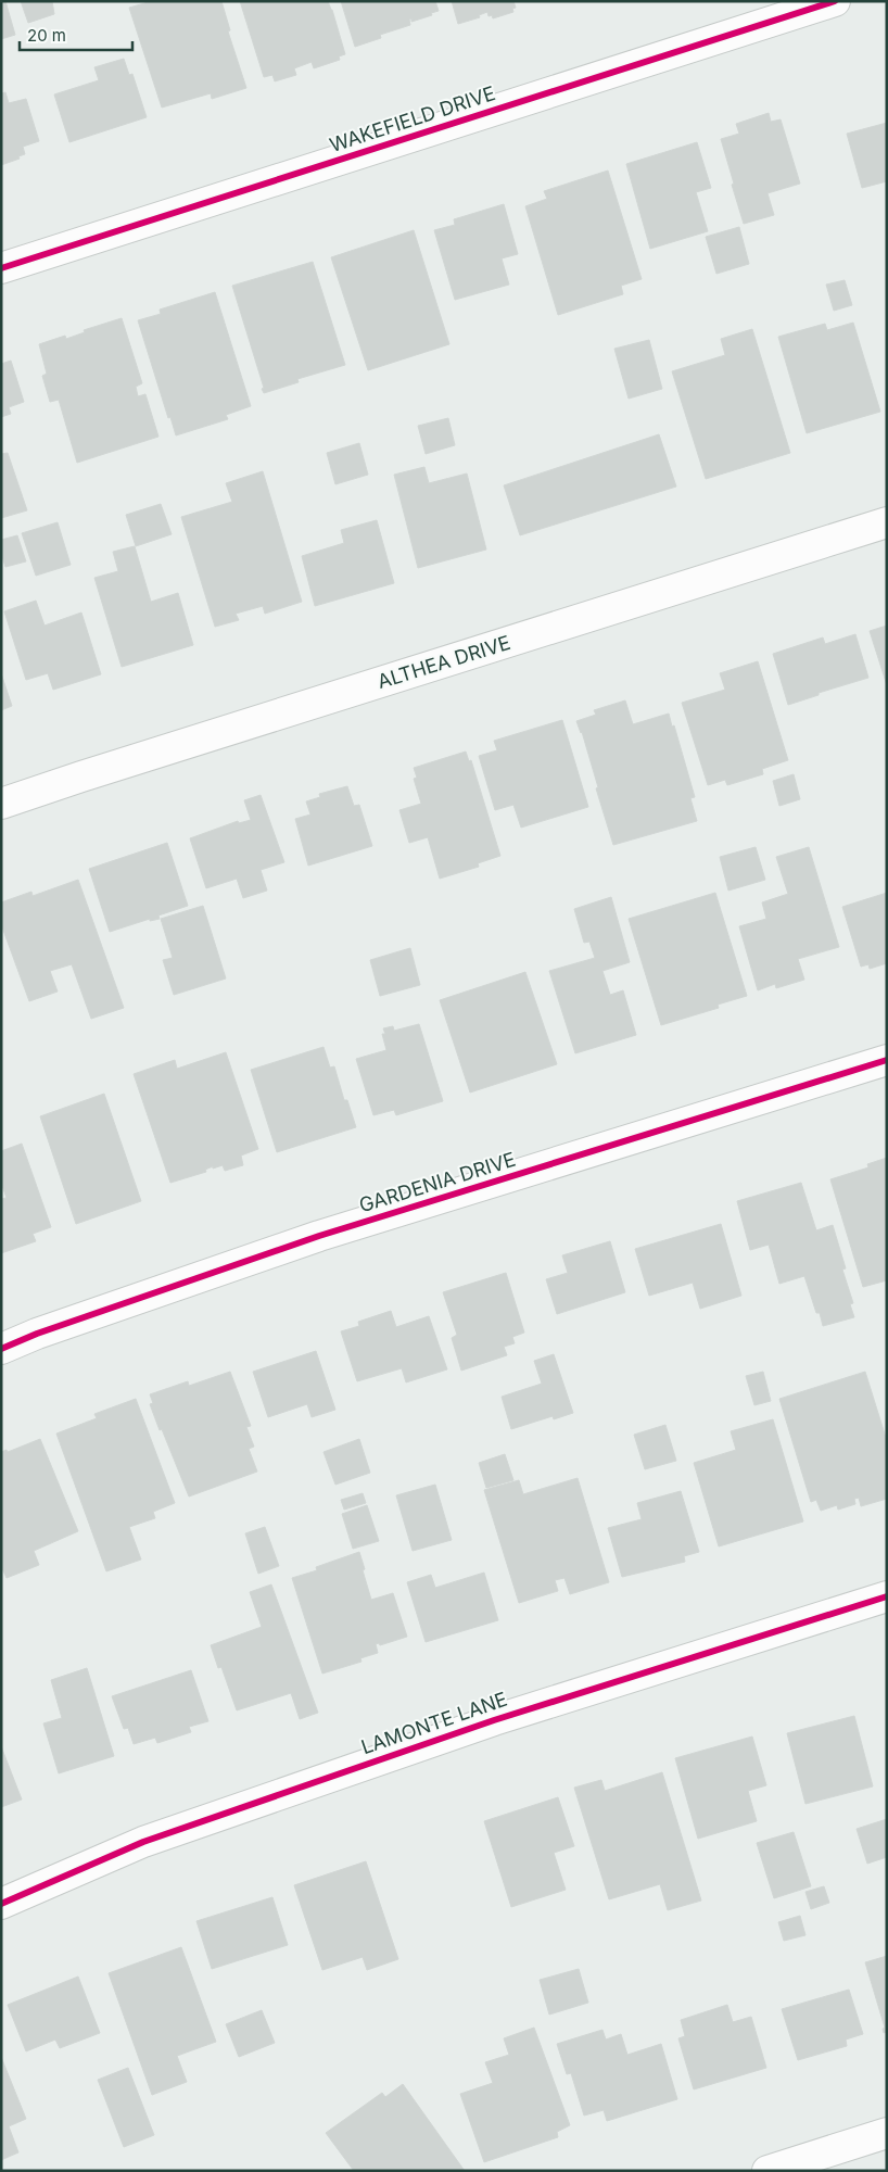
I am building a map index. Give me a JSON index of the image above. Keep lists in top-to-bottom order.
{
  "streets": {
    "street": [
      "WAKEFIELD DRIVE",
      "ALTHEA DRIVE",
      "GARDENIA DRIVE",
      "LAMONTE LANE"
    ]
  },
  "scale_bar": "20 m"
}
